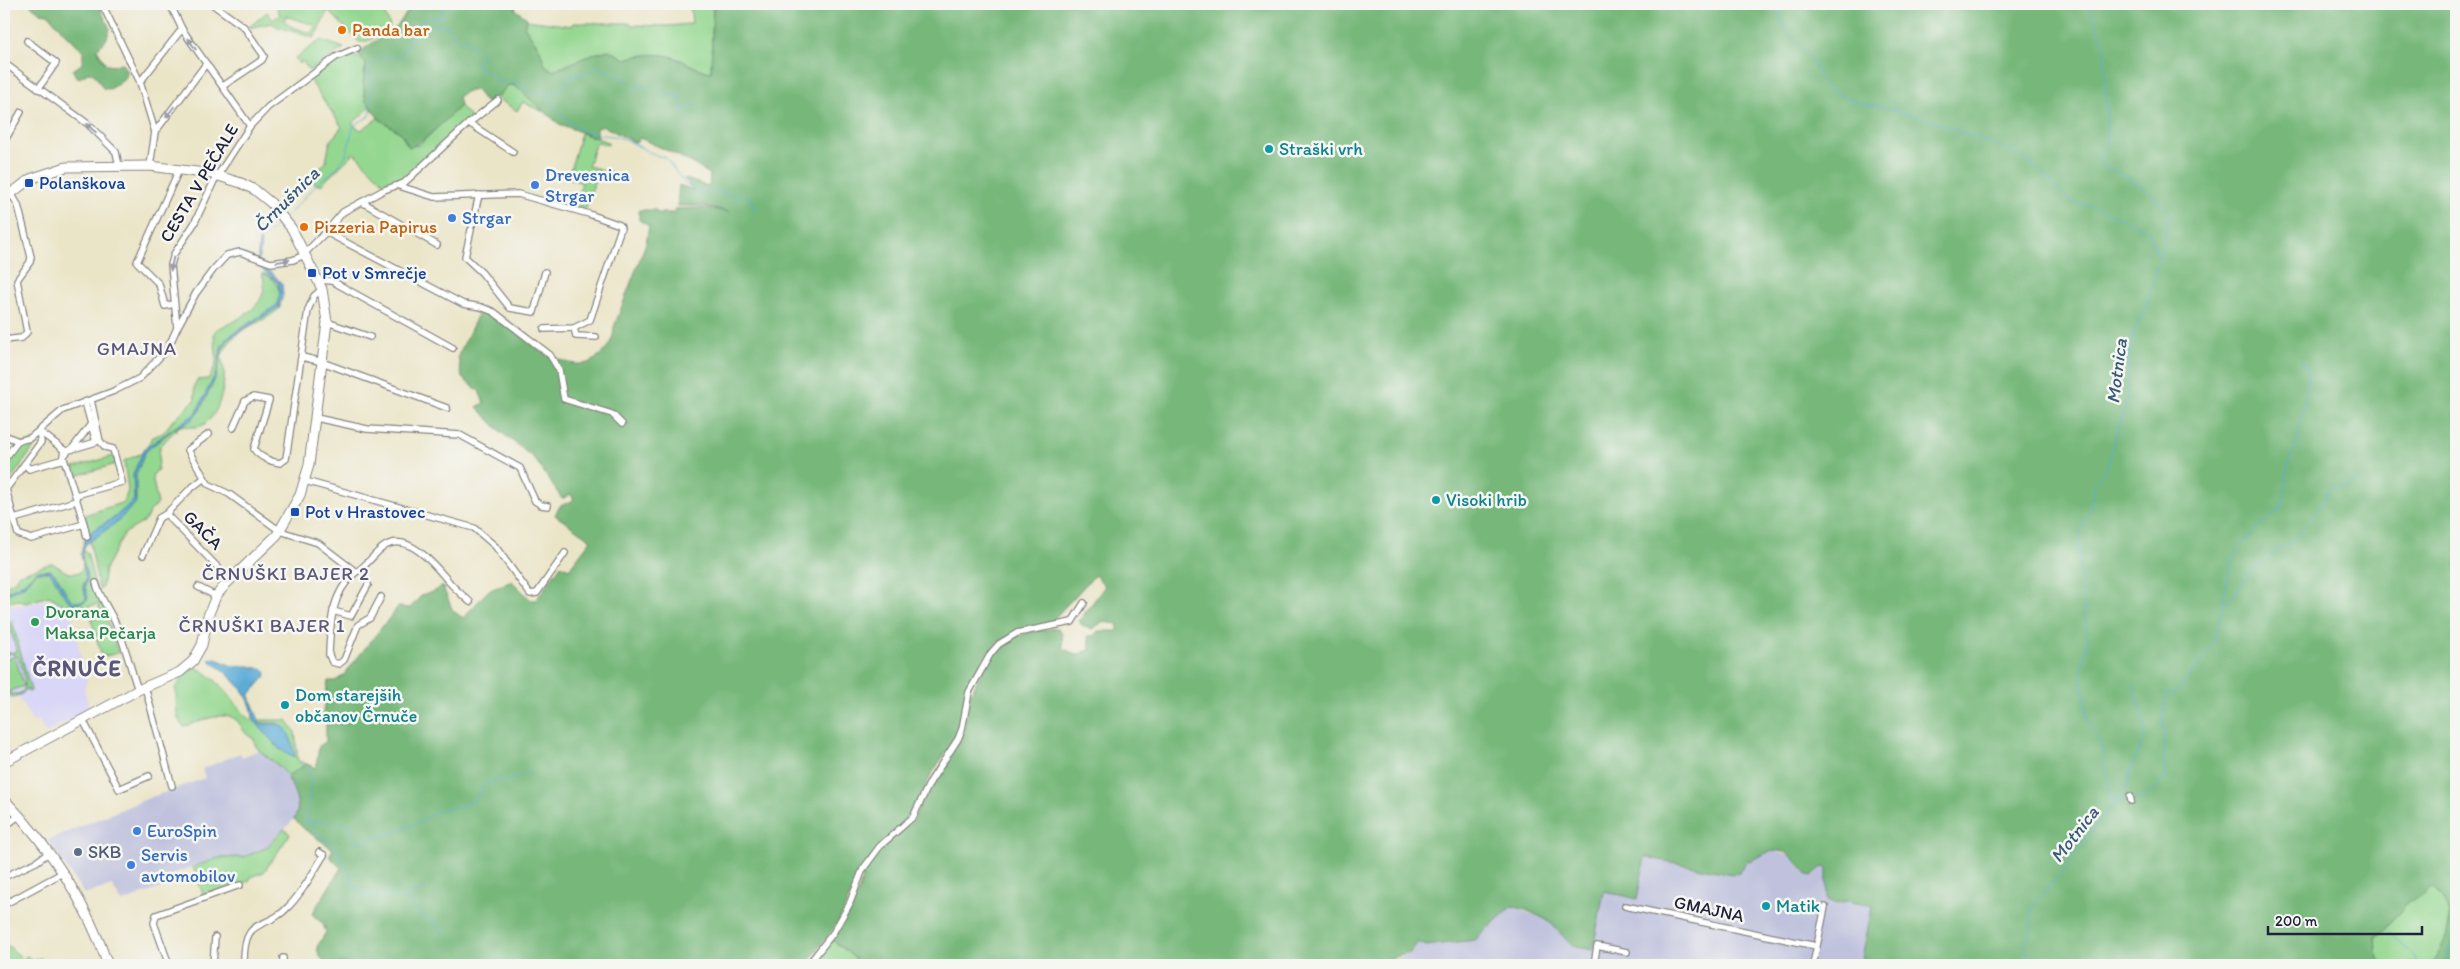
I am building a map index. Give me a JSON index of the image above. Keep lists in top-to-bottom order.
{
  "streets": {
    "street": ["CESTA V PEČALE", "GAČA", "GMAJNA"]
  },
  "one_way": ["CESTA V PEČALE"],
  "districts": [
    "GMAJNA",
    "ČRNUŠKI BAJER 2",
    "ČRNUŠKI BAJER 1",
    "ČRNUČE"
  ],
  "water": ["Črnušnica", "Motnica"],
  "places": {
    "other": [
      "Panda bar",
      "Straški vrh",
      "Drevesnica Strgar",
      "Strgar",
      "Pizzeria Papirus",
      "Visoki hrib",
      "Dvorana Maksa Pečarja",
      "Dom starejših občanov Črnuče",
      "EuroSpin",
      "SKB",
      "Servis avtomobilov",
      "Matik"
    ],
    "transit": ["Polanškova", "Pot v Smrečje", "Pot v Hrastovec"]
  },
  "scale_bar": "200 m"
}
